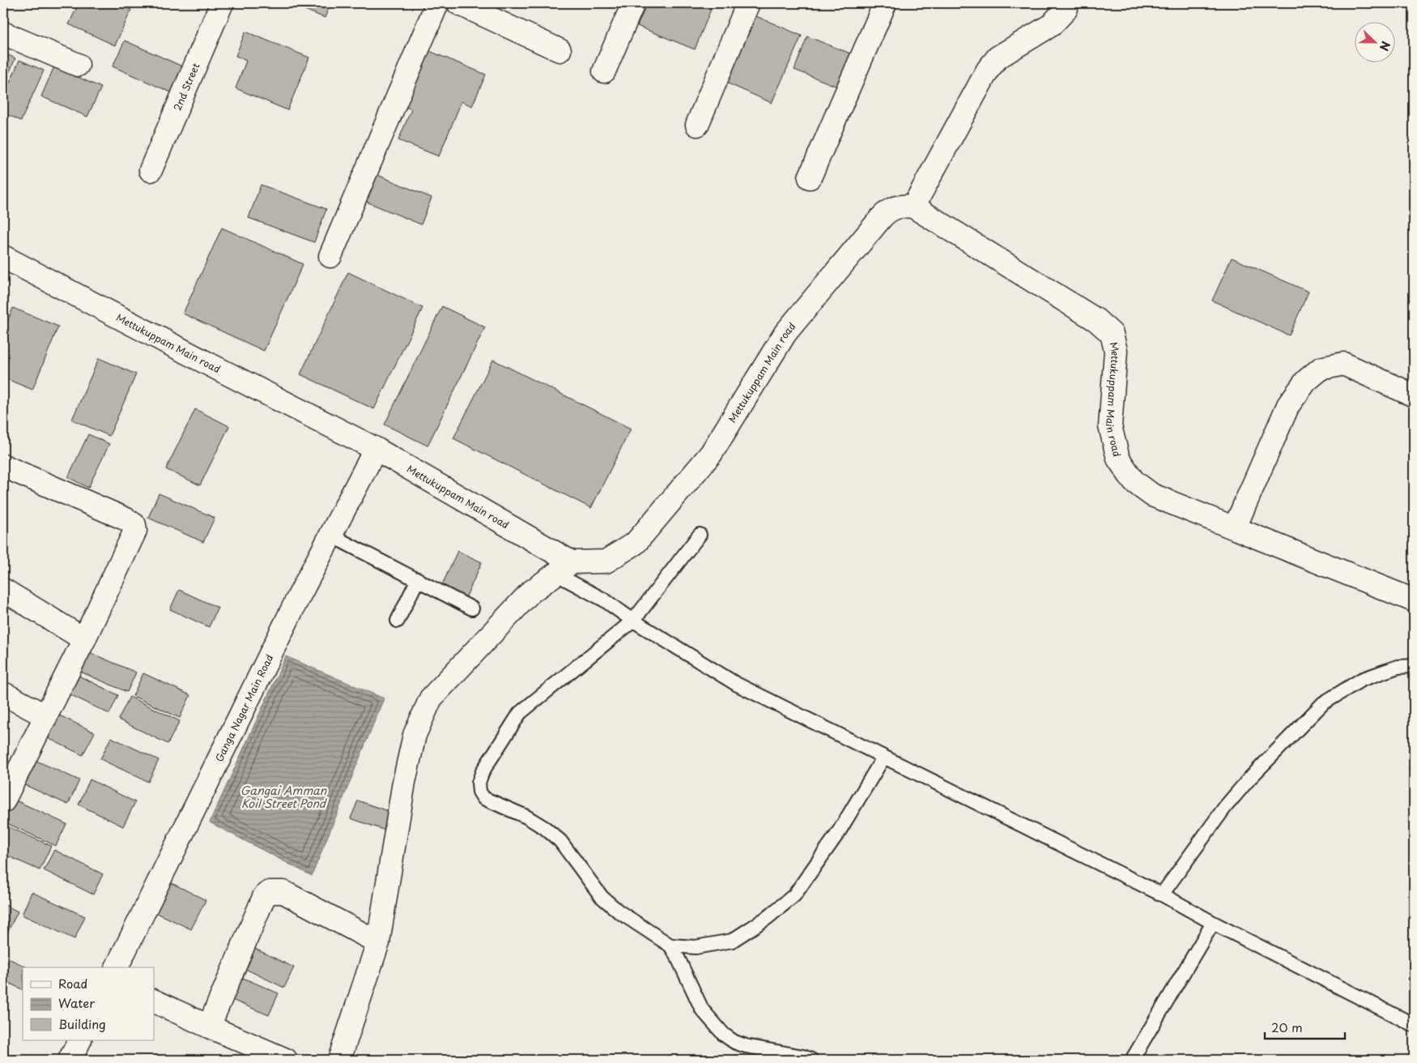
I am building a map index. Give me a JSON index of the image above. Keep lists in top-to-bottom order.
{
  "streets": {
    "street": ["2nd Street", "Mettukuppam Main road", "Ganga Nagar Main Road"]
  },
  "crossings": [
    ["Mettukuppam Main road", "Ganga Nagar Main Road"]
  ],
  "water": ["Gangai Amman Koil Street Pond"],
  "legend": ["Road", "Water", "Building"],
  "scale_bar": "20 m",
  "north": "right"
}
